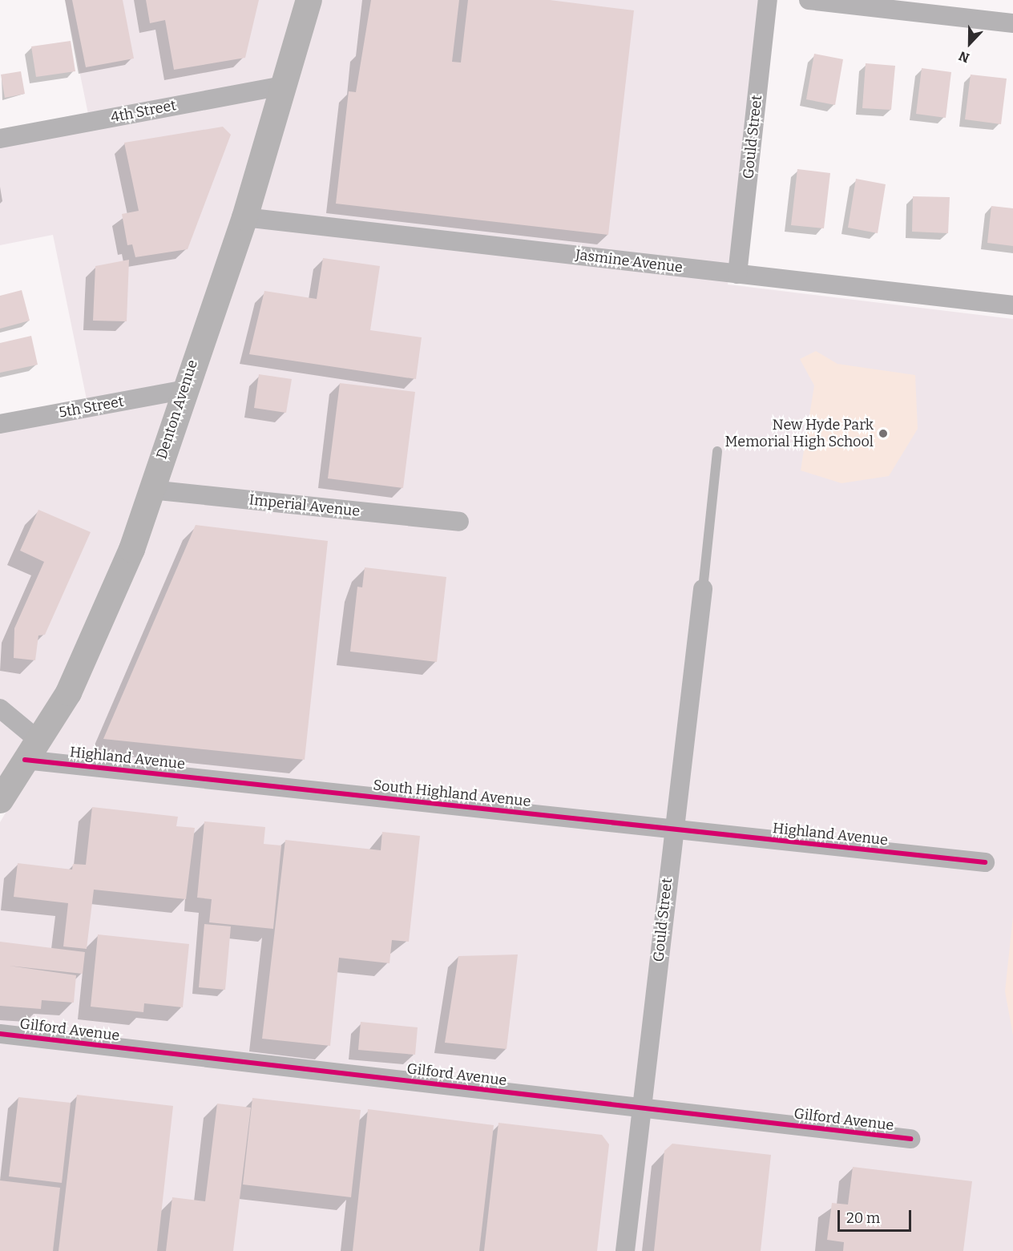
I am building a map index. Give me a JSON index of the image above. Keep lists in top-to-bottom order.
{
  "streets": {
    "main road": ["Denton Avenue"],
    "street": [
      "4th Street",
      "Gould Street",
      "Jasmine Avenue",
      "5th Street",
      "Imperial Avenue",
      "Highland Avenue",
      "South Highland Avenue",
      "Gilford Avenue"
    ]
  },
  "crossings": [
    ["4th Street", "Denton Avenue"],
    ["Gould Street", "Jasmine Avenue"],
    ["Gould Street", "Highland Avenue"],
    ["Gould Street", "South Highland Avenue"],
    ["Gould Street", "Gilford Avenue"],
    ["Jasmine Avenue", "Denton Avenue"],
    ["5th Street", "Denton Avenue"],
    ["Denton Avenue", "Imperial Avenue"],
    ["Denton Avenue", "Highland Avenue"],
    ["Highland Avenue", "South Highland Avenue"]
  ],
  "places": ["New Hyde Park Memorial High School"],
  "scale_bar": "20 m",
  "north": "bottom"
}
